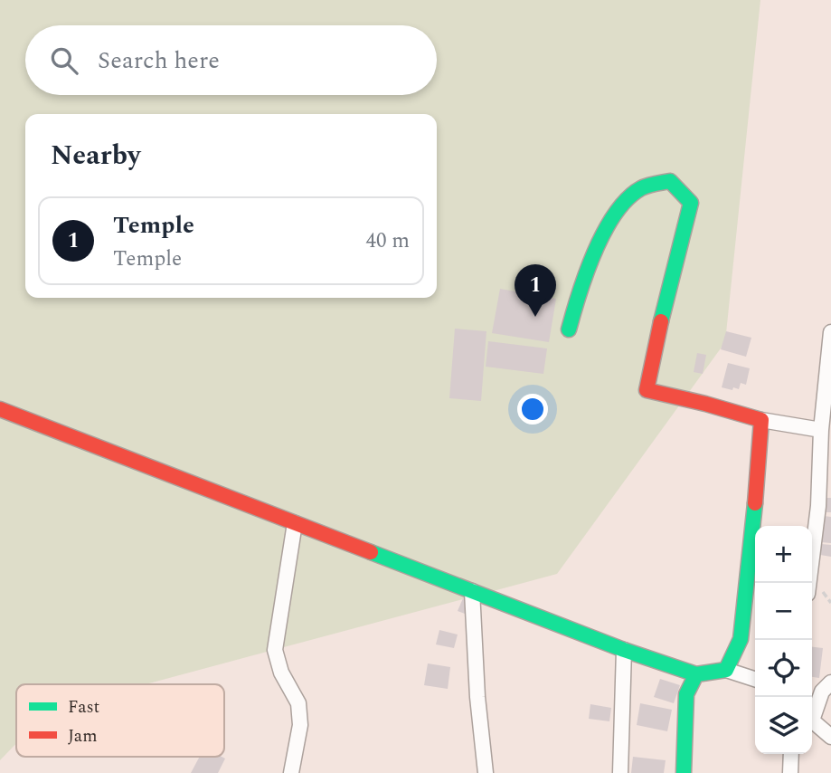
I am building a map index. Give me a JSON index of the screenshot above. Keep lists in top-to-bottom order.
{
  "legend": ["Fast", "Jam"],
  "page": {
    "search": "Search here",
    "heading": "Nearby",
    "list": [
      {
        "mark": "1",
        "name": "Temple",
        "note": "Temple",
        "value": "40 m"
      }
    ],
    "pins": "1",
    "map_buttons": ["+", "−"]
  }
}
